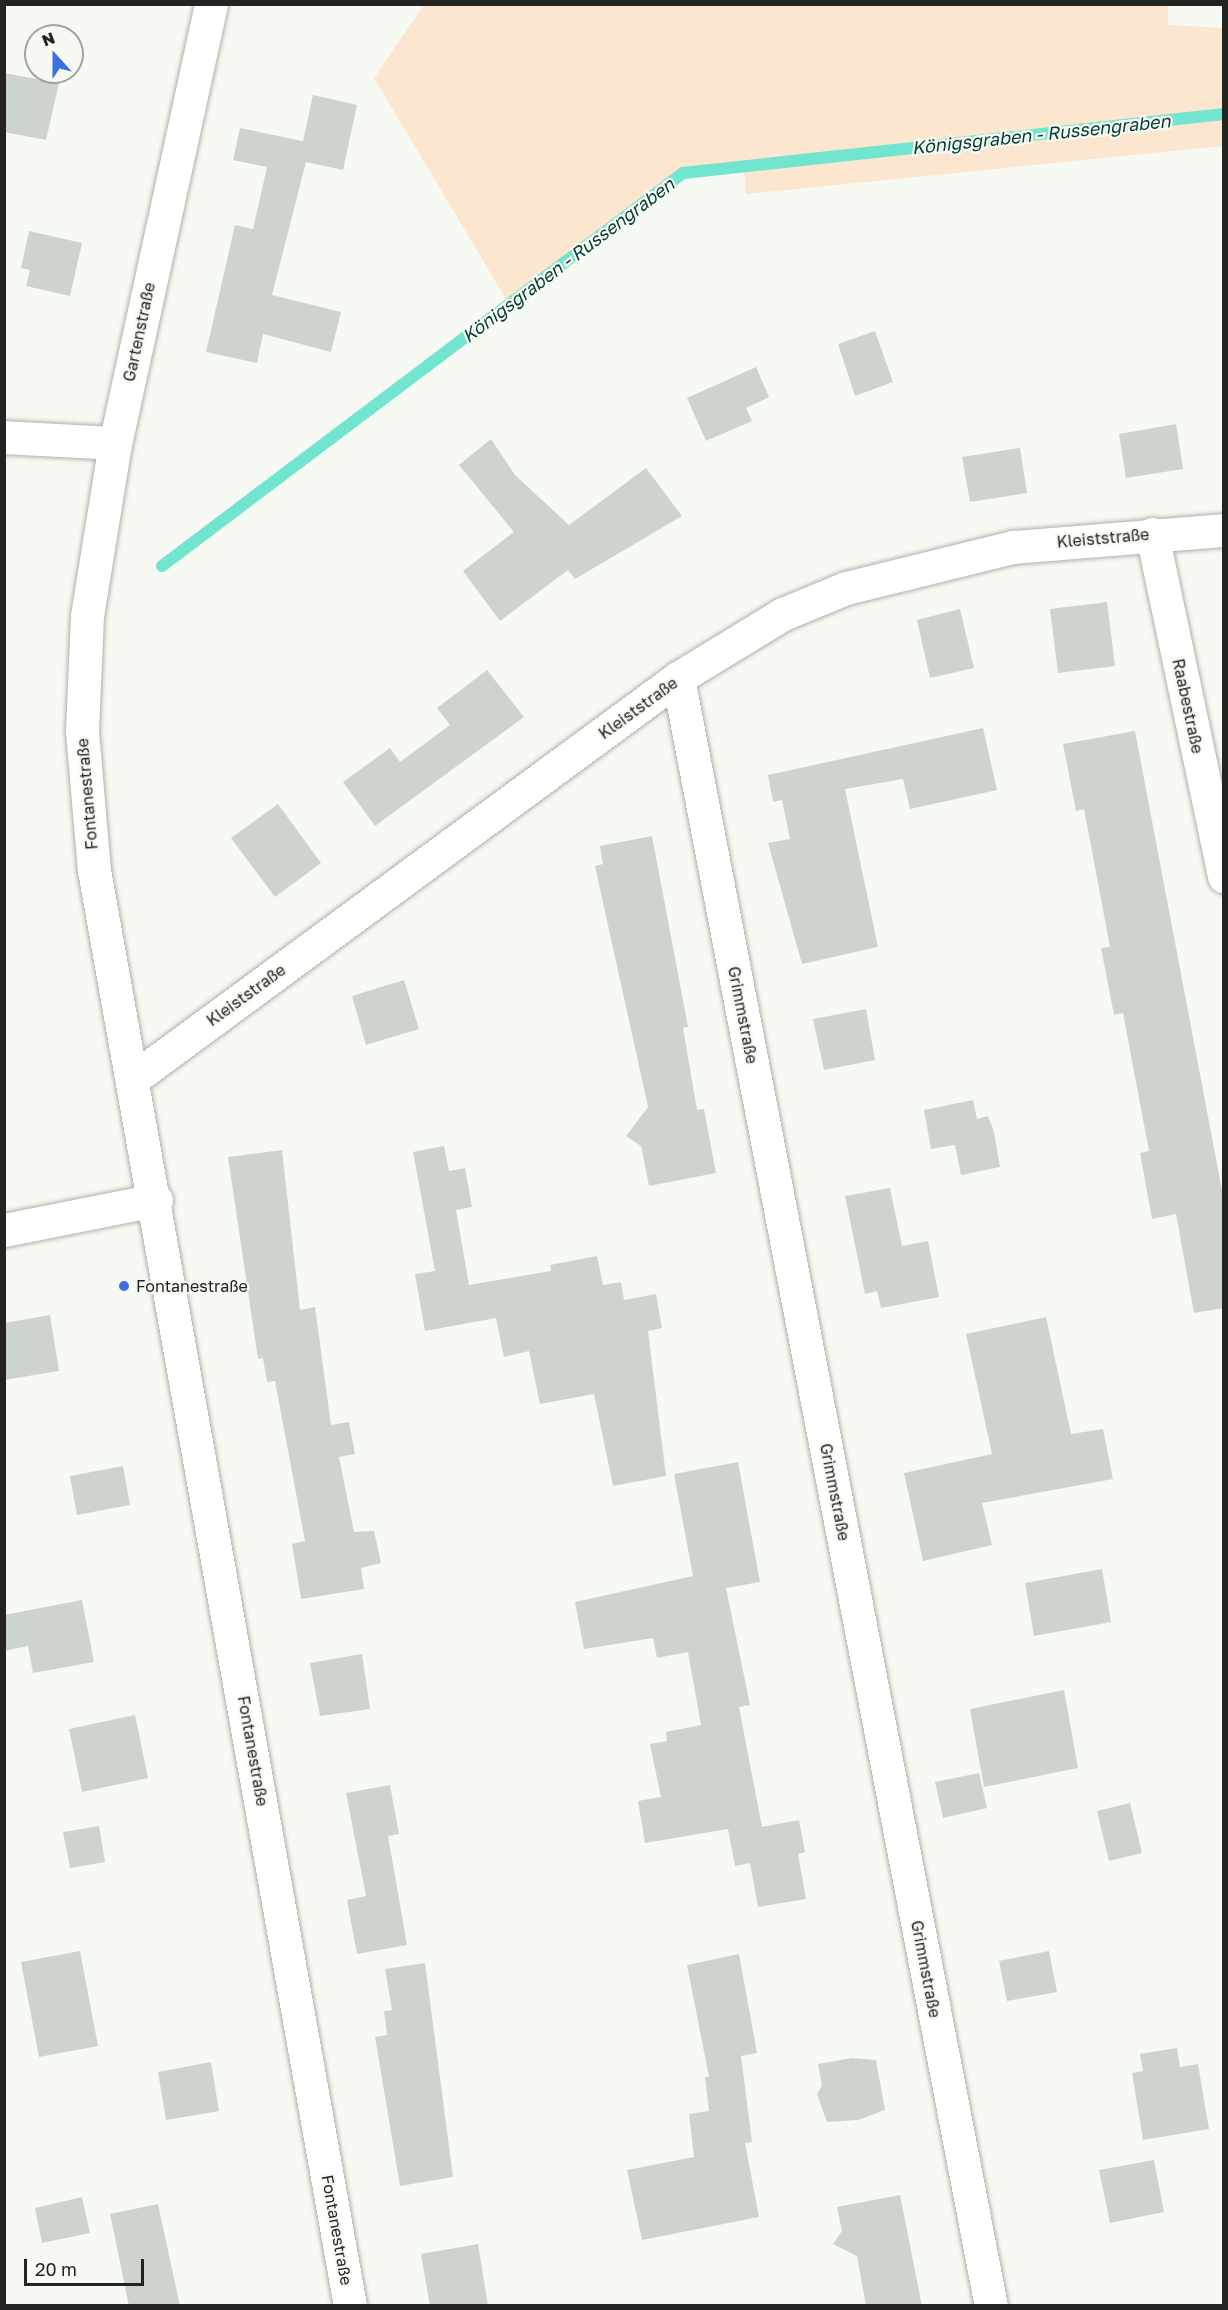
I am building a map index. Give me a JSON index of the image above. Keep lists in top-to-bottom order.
{
  "streets": {
    "street": [
      "Gartenstraße",
      "Kleiststraße",
      "Raabestraße",
      "Fontanestraße",
      "Grimmstraße"
    ]
  },
  "crossings": [
    ["Gartenstraße", "Fontanestraße"],
    ["Kleiststraße", "Raabestraße"],
    ["Kleiststraße", "Fontanestraße"],
    ["Kleiststraße", "Grimmstraße"]
  ],
  "water": ["Königsgraben - Russengraben"],
  "places": ["Fontanestraße"],
  "scale_bar": "20 m",
  "north": "top"
}
